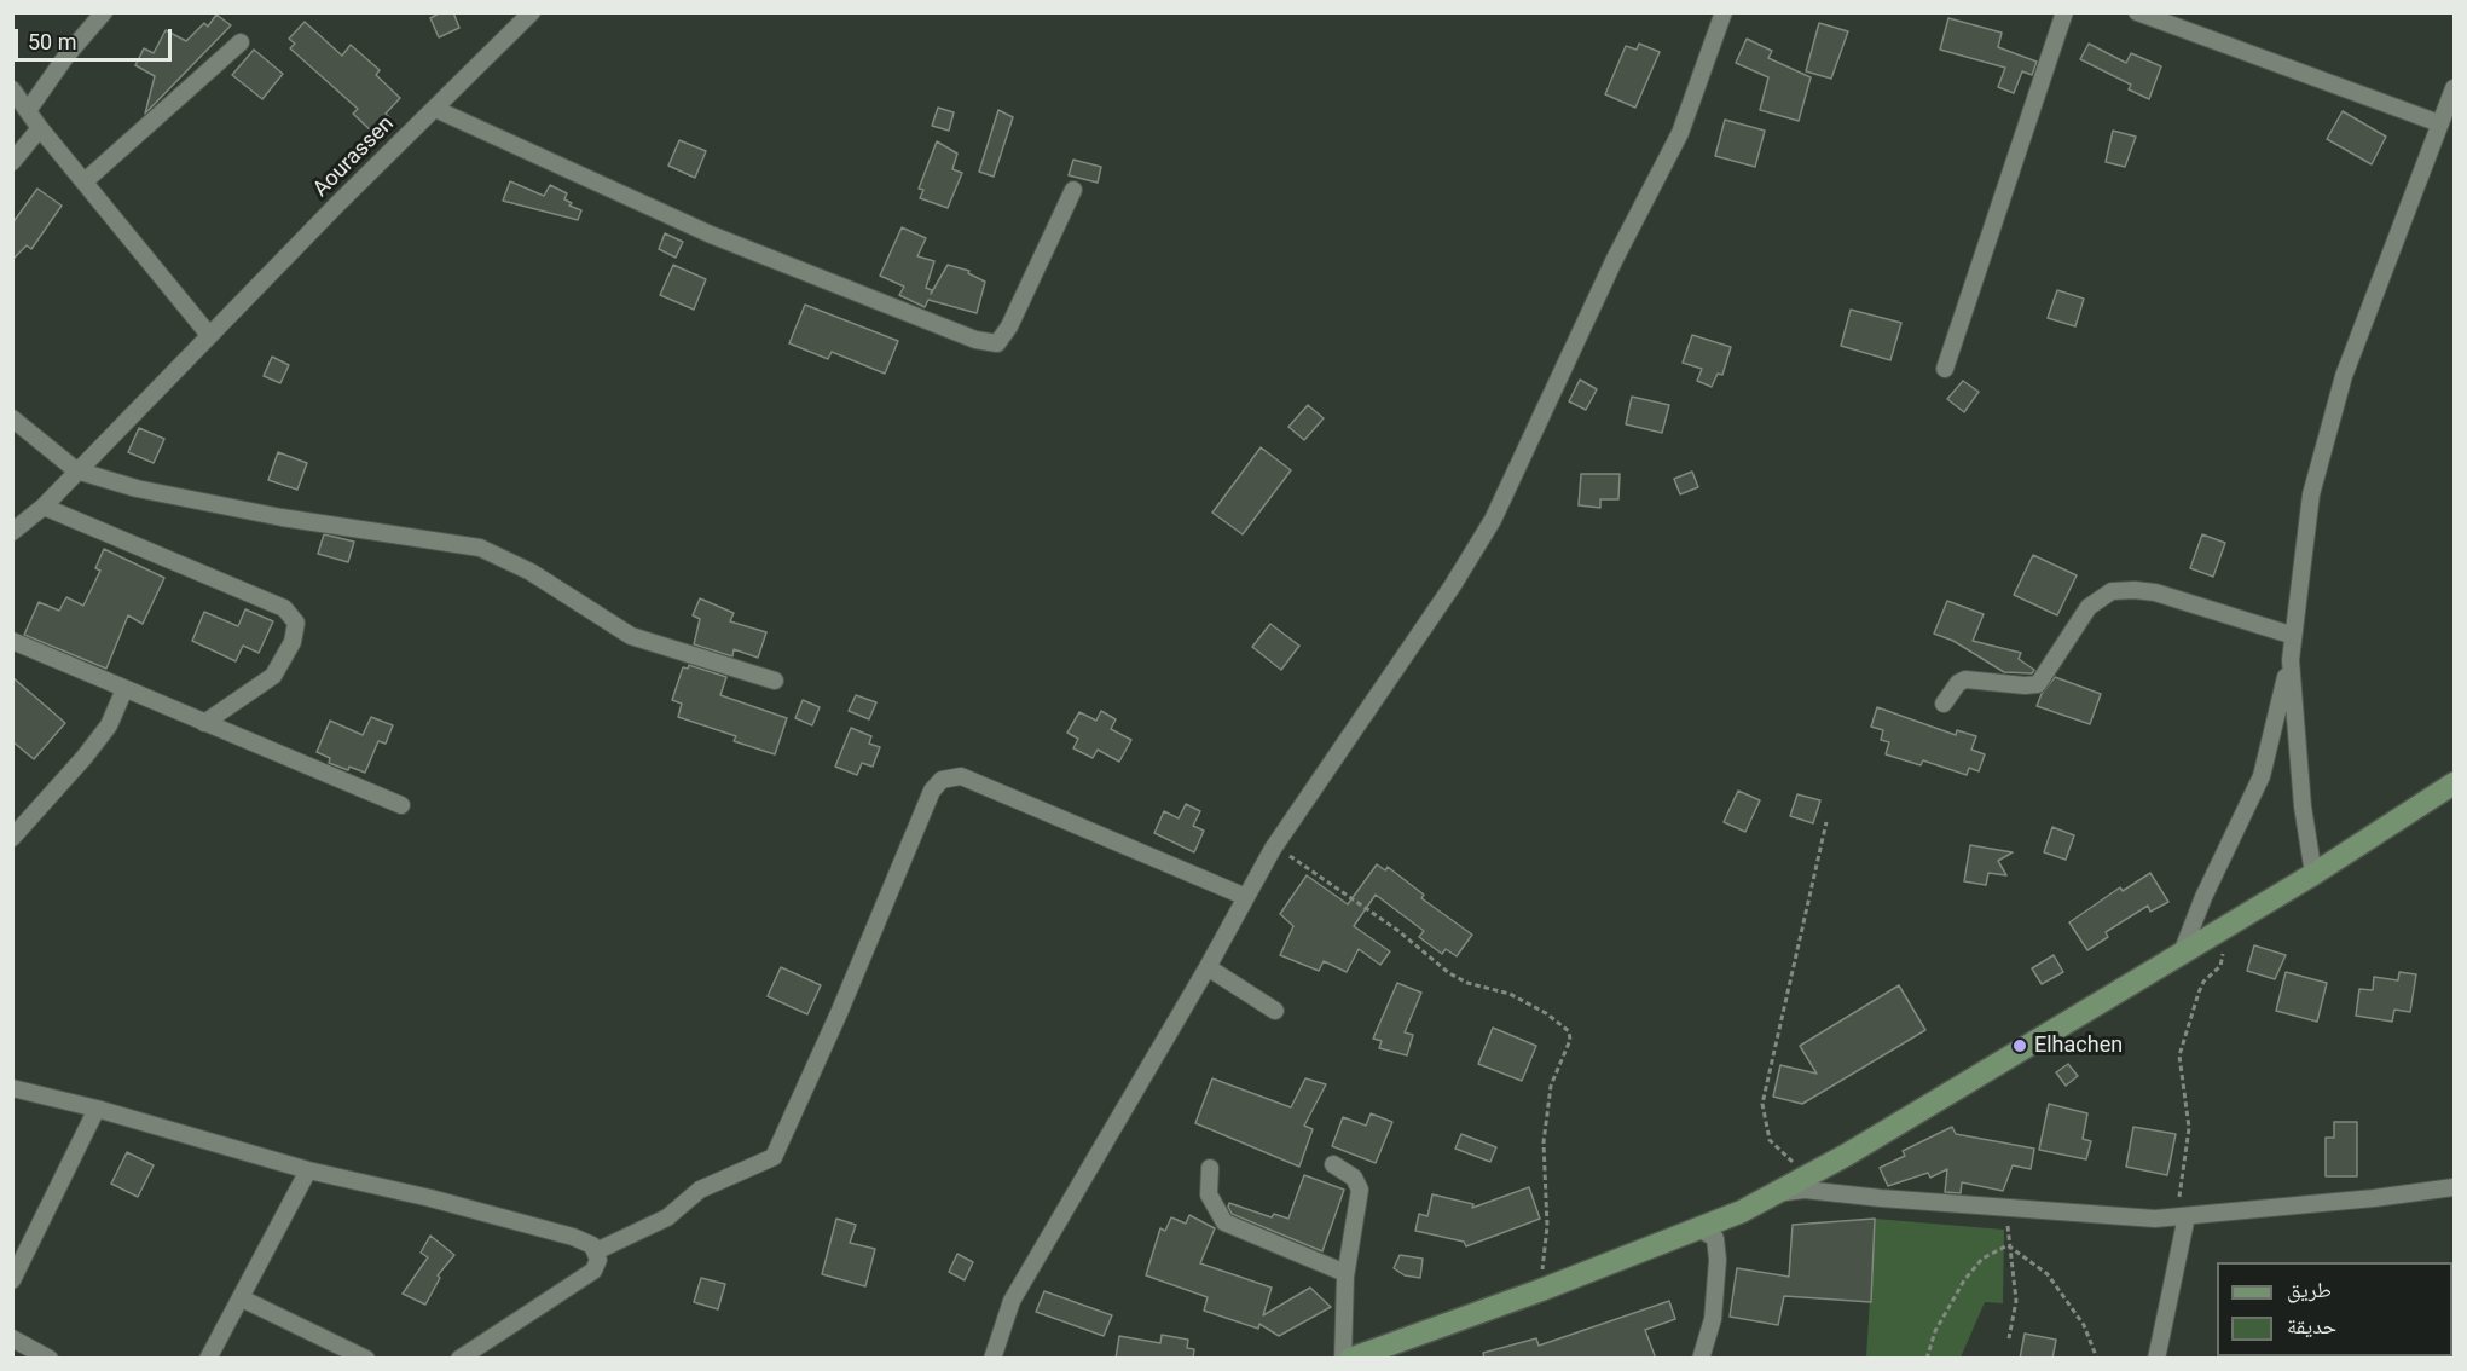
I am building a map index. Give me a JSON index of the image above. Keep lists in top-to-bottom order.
{
  "streets": {
    "street": ["Aourassen"]
  },
  "places": ["Elhachen"],
  "legend": ["طريق", "حديقة"],
  "scale_bar": "50 m"
}
